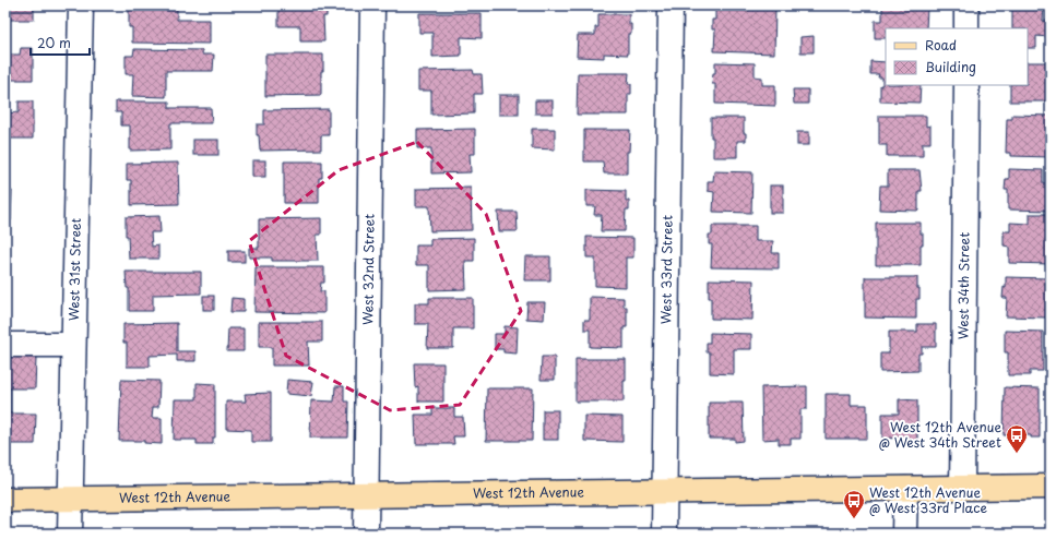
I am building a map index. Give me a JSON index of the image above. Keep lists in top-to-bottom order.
{
  "streets": {
    "main road": ["West 12th Avenue"],
    "street": [
      "West 31st Street",
      "West 32nd Street",
      "West 33rd Street",
      "West 34th Street"
    ]
  },
  "crossings": [
    ["West 31st Street", "West 12th Avenue"],
    ["West 32nd Street", "West 12th Avenue"],
    ["West 33rd Street", "West 12th Avenue"],
    ["West 34th Street", "West 12th Avenue"]
  ],
  "places": {
    "bus stop": ["West 12th Avenue @ West 34th Street", "West 12th Avenue @ West 33rd Place"]
  },
  "legend": ["Road", "Building"],
  "scale_bar": "20 m"
}
